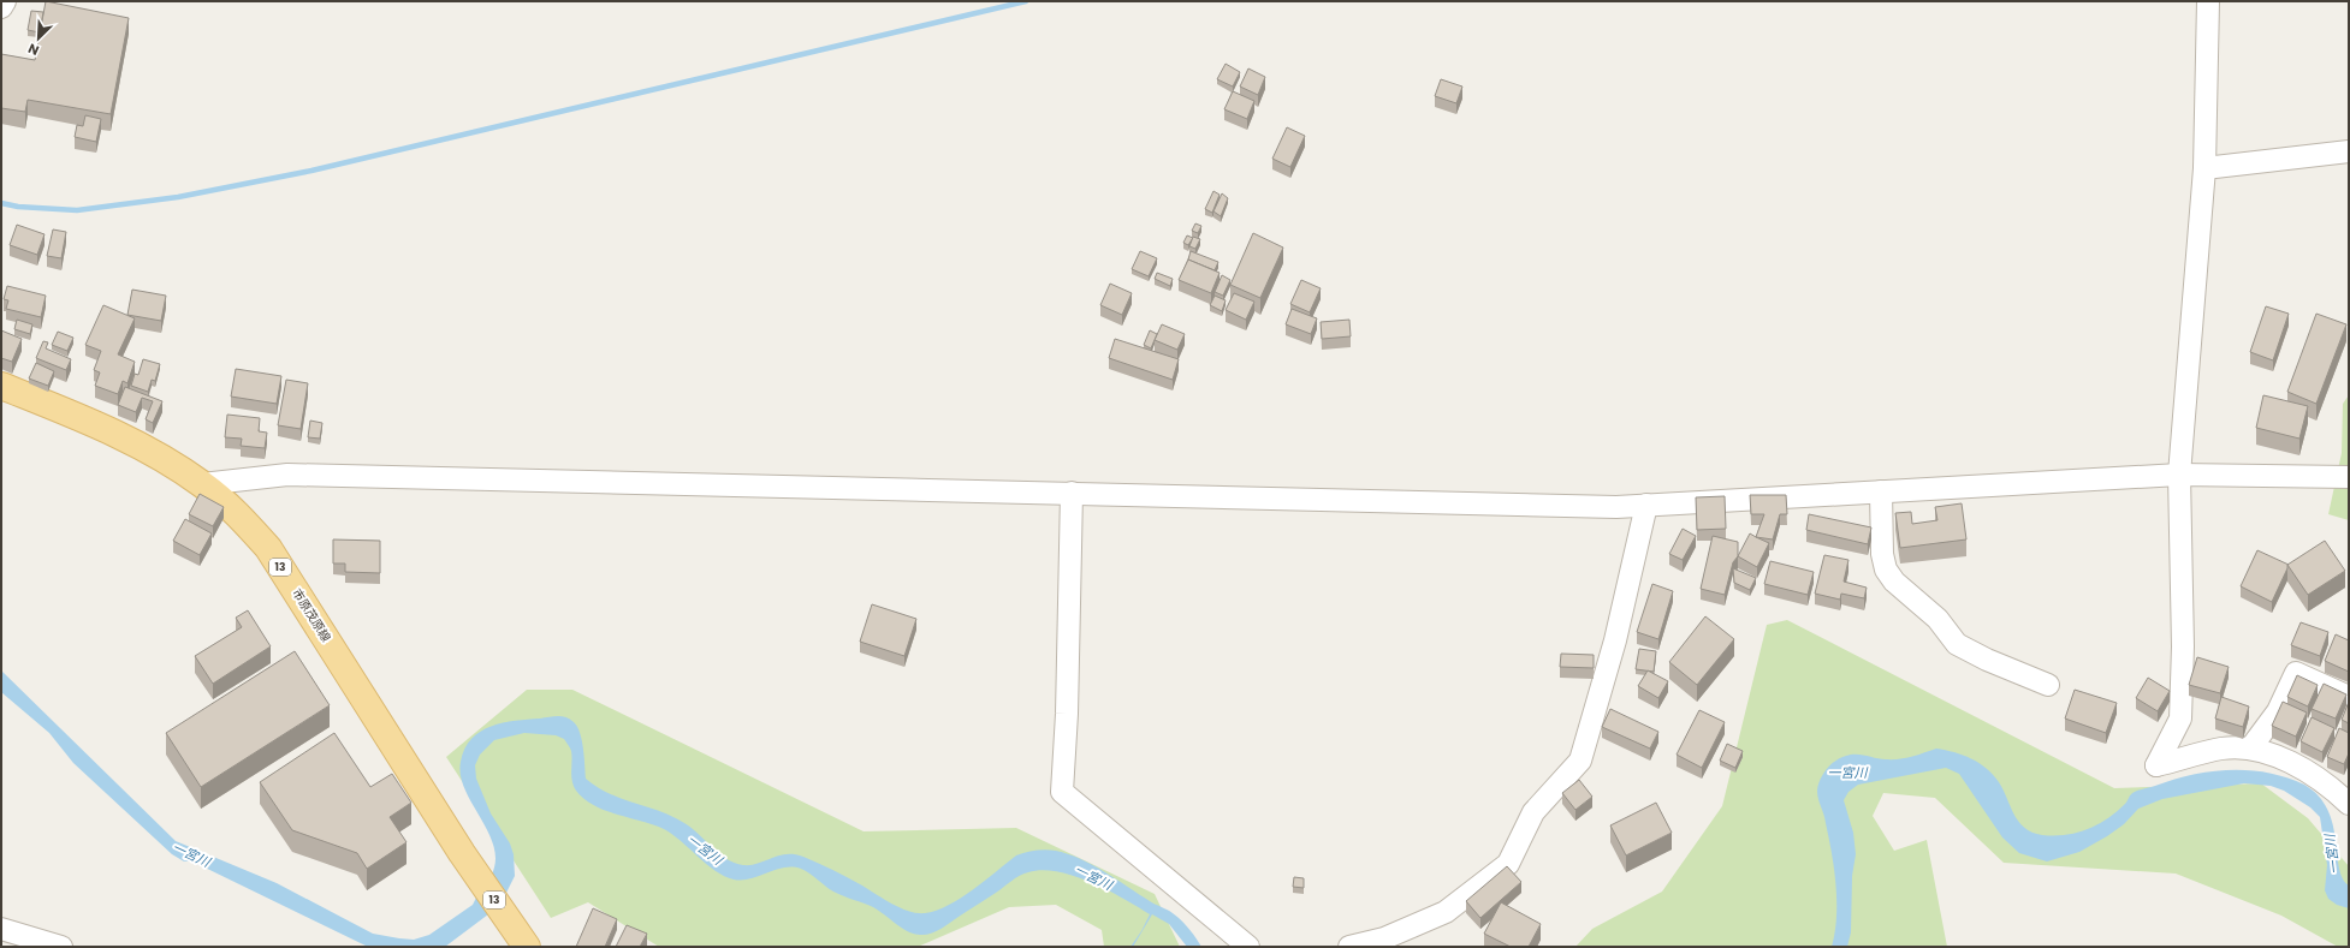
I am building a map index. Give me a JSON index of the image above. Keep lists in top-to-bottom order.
{
  "streets": {
    "main road": ["13", "市原茂原線"]
  },
  "water": ["一宮川"],
  "north": "bottom left"
}
